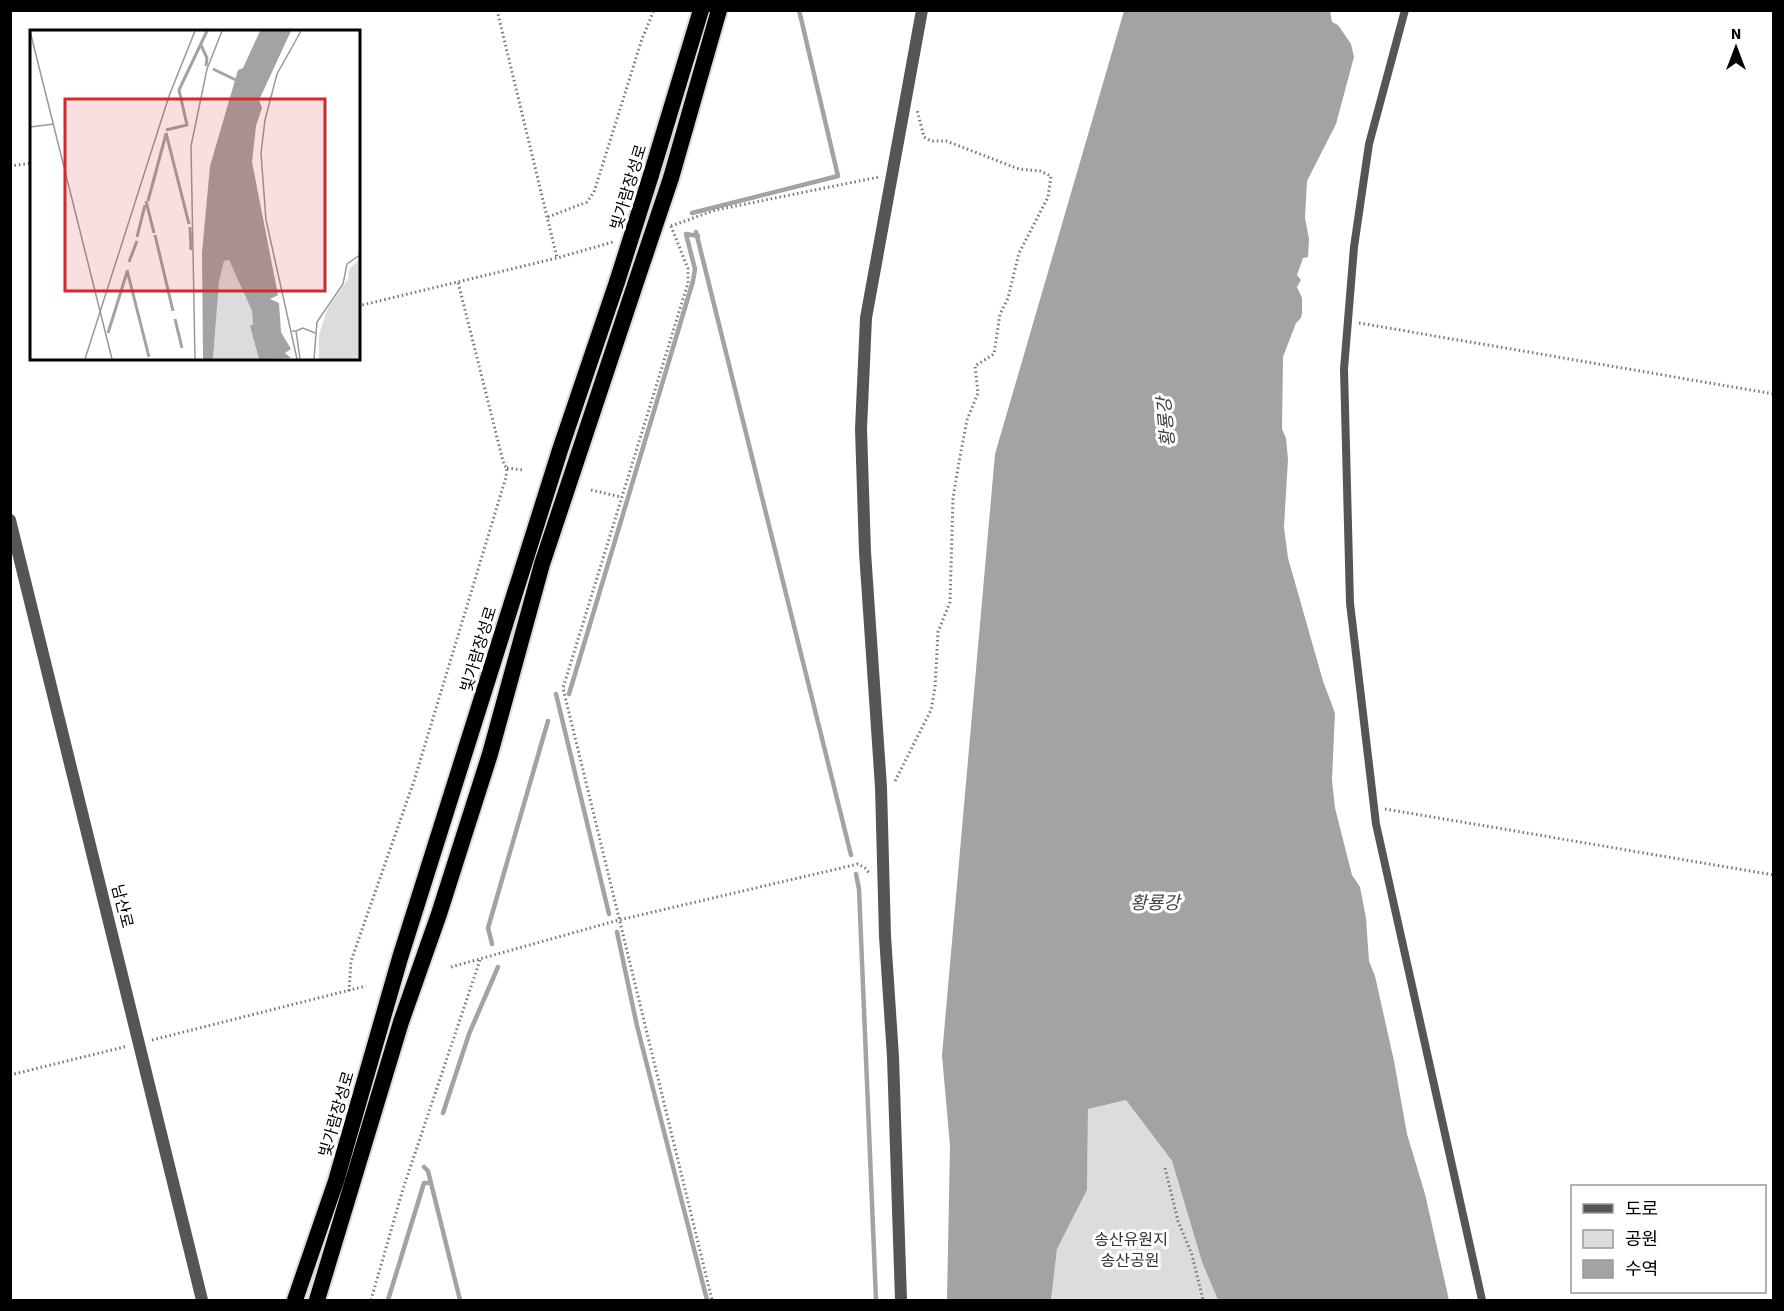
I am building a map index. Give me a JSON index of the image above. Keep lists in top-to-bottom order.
{
  "streets": {
    "highway": ["빛가람장성로"],
    "street": ["남산로"]
  },
  "water": ["황룡강"],
  "parks": ["송산유원지", "송산공원"],
  "legend": ["도로", "공원", "수역"],
  "north": "top"
}
